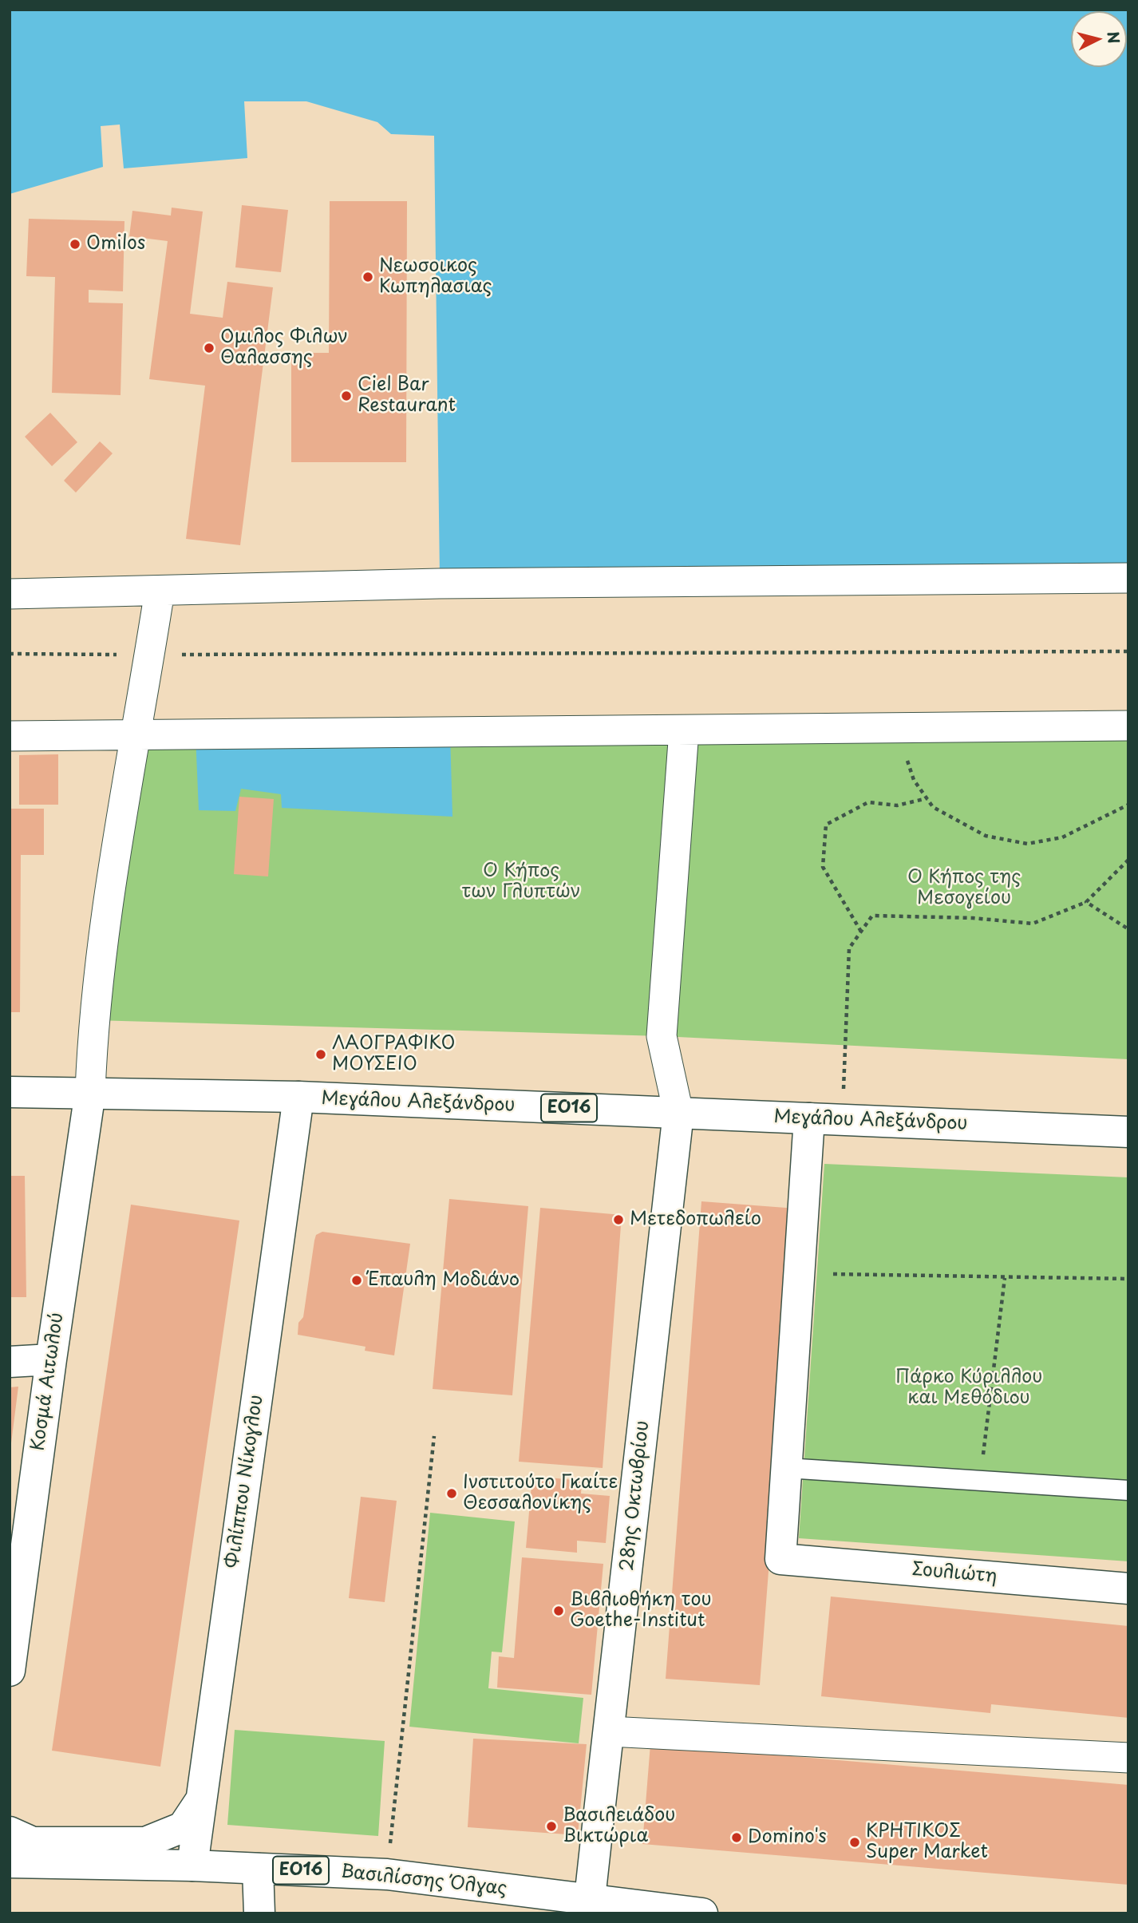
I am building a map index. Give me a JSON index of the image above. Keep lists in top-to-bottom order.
{
  "streets": {
    "street": [
      "Μεγάλου Αλεξάνδρου",
      "ΕΟ16",
      "Κοσμά Αιτωλού",
      "Φιλίππου Νίκογλου",
      "28ης Οκτωβρίου",
      "Σουλιώτη",
      "Βασιλίσσης Όλγας"
    ]
  },
  "crossings": [
    ["Μεγάλου Αλεξάνδρου", "Κοσμά Αιτωλού"],
    ["Μεγάλου Αλεξάνδρου", "Φιλίππου Νίκογλου"],
    ["Μεγάλου Αλεξάνδρου", "28ης Οκτωβρίου"],
    ["Φιλίππου Νίκογλου", "Βασιλίσσης Όλγας"],
    ["28ης Οκτωβρίου", "Βασιλίσσης Όλγας"]
  ],
  "parks": ["Ο Κήπος των Γλυπτών", "Ο Κήπος της Μεσογείου", "Πάρκο Κύριλλου και Μεθόδιου"],
  "places": [
    "Omilos",
    "Νεωσοικος Κωπηλασιας",
    "Ομιλος Φιλων Θαλασσης",
    "Ciel Bar Restaurant",
    "ΛΑΟΓΡΑΦΙΚΟ ΜΟΥΣΕΙΟ",
    "Μετεδοπωλείο",
    "Έπαυλη Μοδιάνο",
    "Ινστιτούτο Γκαίτε Θεσσαλονίκης",
    "Βιβλιοθήκη του Goethe-Institut",
    "Βασιλειάδου Βικτώρια",
    "Domino's",
    "ΚΡΗΤΙΚΟΣ Super Market"
  ],
  "north": "right"
}
